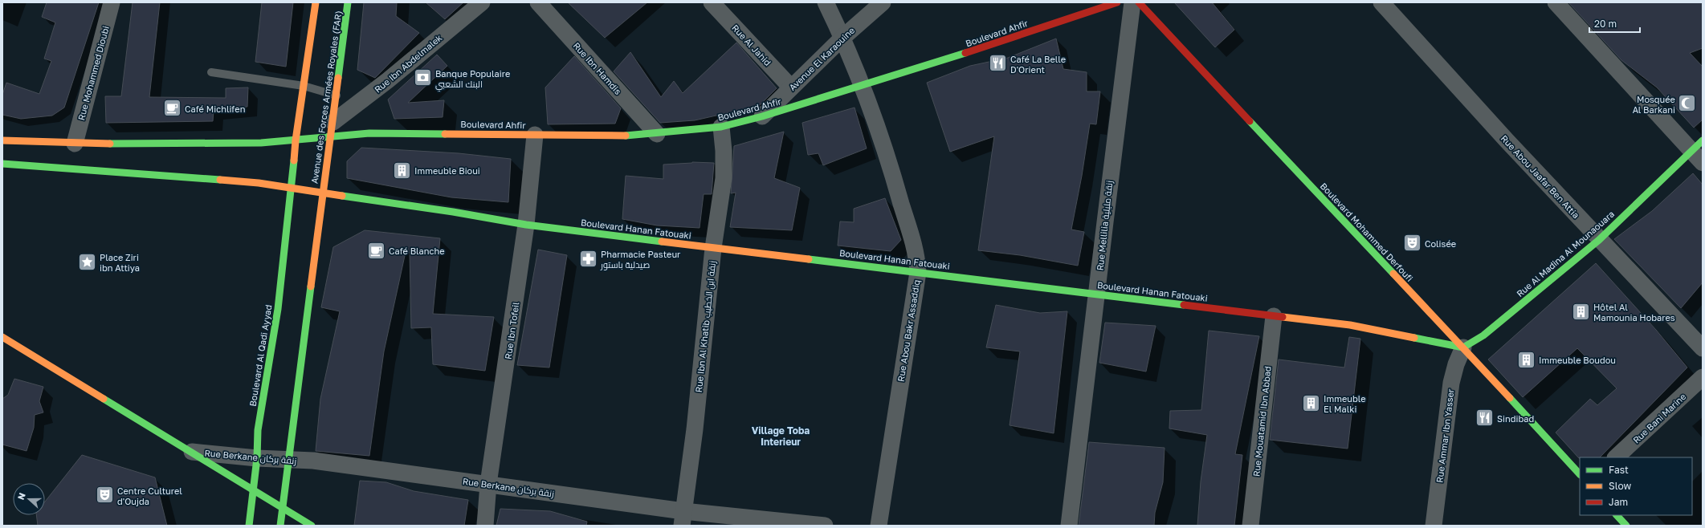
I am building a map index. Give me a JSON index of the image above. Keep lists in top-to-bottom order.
{
  "streets": {
    "street": [
      "Boulevard Ahfir",
      "Rue Al Jahid",
      "Avenue El Karaouine",
      "Rue Ibn Abdelmalek",
      "Rue Ibn Hamdis",
      "Rue Mohammed Dioubi",
      "Avenue des Forces Armées Royales (FAR)",
      "Rue Abou Jaafar Ben Attia",
      "Rue Mellilia زنقة مليلية",
      "Boulevard Hanan Fatouaki",
      "Boulevard Mohammed Derfoufi",
      "Rue Al Madina Al Mounaouara",
      "Rue Ibn Al Khatib زنقة ابن الخطيب",
      "Rue Ibn Tofeil",
      "Rue Abou Bakr Assaddiq",
      "Boulevard Al Qadi Ayyad",
      "Rue Bani Marine",
      "Rue Mouatamid Ibn Abbad",
      "Rue Ammar Ibn Yasser",
      "Rue Berkane زنقة بركان"
    ]
  },
  "crossings": [
    ["Boulevard Ahfir", "Avenue El Karaouine"],
    ["Boulevard Ahfir", "Rue Ibn Abdelmalek"],
    ["Boulevard Ahfir", "Rue Ibn Hamdis"],
    ["Boulevard Ahfir", "Rue Mohammed Dioubi"],
    ["Boulevard Ahfir", "Avenue des Forces Armées Royales (FAR)"],
    ["Boulevard Ahfir", "Rue Ibn Al Khatib زنقة ابن الخطيب"],
    ["Boulevard Ahfir", "Rue Ibn Tofeil"],
    ["Boulevard Ahfir", "Rue Abou Bakr Assaddiq"],
    ["Rue Al Jahid", "Avenue El Karaouine"],
    ["Avenue El Karaouine", "Rue Abou Bakr Assaddiq"],
    ["Rue Ibn Abdelmalek", "Avenue des Forces Armées Royales (FAR)"],
    ["Avenue des Forces Armées Royales (FAR)", "Boulevard Hanan Fatouaki"],
    ["Rue Abou Jaafar Ben Attia", "Rue Al Madina Al Mounaouara"],
    ["Rue Mellilia زنقة مليلية", "Boulevard Hanan Fatouaki"],
    ["Boulevard Hanan Fatouaki", "Boulevard Mohammed Derfoufi"],
    ["Boulevard Hanan Fatouaki", "Rue Al Madina Al Mounaouara"],
    ["Boulevard Hanan Fatouaki", "Rue Ibn Al Khatib زنقة ابن الخطيب"],
    ["Boulevard Hanan Fatouaki", "Rue Ibn Tofeil"],
    ["Boulevard Hanan Fatouaki", "Rue Abou Bakr Assaddiq"],
    ["Boulevard Hanan Fatouaki", "Boulevard Al Qadi Ayyad"],
    ["Boulevard Hanan Fatouaki", "Rue Mouatamid Ibn Abbad"],
    ["Boulevard Hanan Fatouaki", "Rue Ammar Ibn Yasser"],
    ["Boulevard Mohammed Derfoufi", "Rue Al Madina Al Mounaouara"],
    ["Boulevard Mohammed Derfoufi", "Rue Ammar Ibn Yasser"],
    ["Rue Al Madina Al Mounaouara", "Rue Ammar Ibn Yasser"],
    ["Rue Ibn Al Khatib زنقة ابن الخطيب", "Rue Berkane زنقة بركان"],
    ["Rue Ibn Tofeil", "Rue Berkane زنقة بركان"],
    ["Boulevard Al Qadi Ayyad", "Rue Berkane زنقة بركان"]
  ],
  "districts": ["Village Toba Interieur"],
  "places": {
    "restaurant": ["Café La Belle D'Orient", "Sindibad"],
    "bank": ["Banque Populaire البنك الشعبي"],
    "mosque": ["Mosquée Al Barkani"],
    "cafe": ["Café Michlifen", "Café Blanche"],
    "building": [
      "Immeuble Bioui",
      "Hôtel Al Mamounia Hobares",
      "Immeuble Boudou",
      "Immeuble El Malki"
    ],
    "theatre": ["Colisée", "Centre Culturel d'Oujda"],
    "pharmacy": ["Pharmacie Pasteur صيدلية باستور"],
    "place": ["Place Ziri ibn Attiya"]
  },
  "legend": ["Fast", "Slow", "Jam"],
  "scale_bar": "20 m",
  "north": "left"
}
